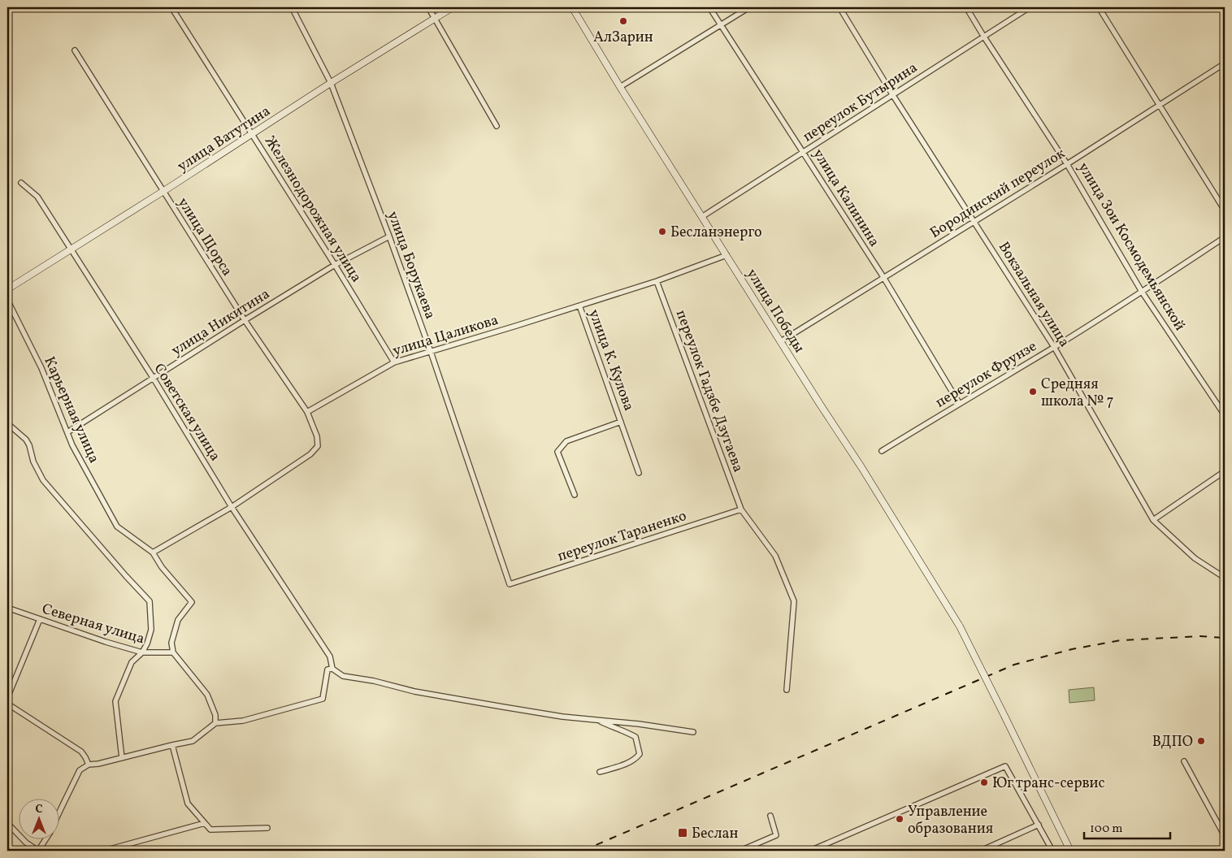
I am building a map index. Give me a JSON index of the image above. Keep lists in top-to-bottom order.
{
  "streets": {
    "main road": ["улица Ватутина", "улица Победы"],
    "street": [
      "переулок Бутырина",
      "Бородинский переулок",
      "улица Калинина",
      "Железнодорожная улица",
      "улица Щорса",
      "улица Зои Космодемьянской",
      "улица Борукаева",
      "Вокзальная улица",
      "улица Никитина",
      "улица Цаликова",
      "улица К. Кулова",
      "переулок Фрунзе",
      "переулок Гадзбе Дзугаева",
      "Карьерная улица",
      "Советская улица",
      "переулок Тараненко",
      "Северная улица"
    ]
  },
  "crossings": [
    ["переулок Бутырина", "улица Калинина"],
    ["переулок Бутырина", "улица Зои Космодемьянской"],
    ["переулок Бутырина", "Вокзальная улица"],
    ["переулок Бутырина", "улица Победы"],
    ["улица Ватутина", "Железнодорожная улица"],
    ["улица Ватутина", "улица Щорса"],
    ["улица Ватутина", "улица Борукаева"],
    ["улица Ватутина", "Советская улица"],
    ["Бородинский переулок", "улица Калинина"],
    ["Бородинский переулок", "улица Зои Космодемьянской"],
    ["Бородинский переулок", "Вокзальная улица"],
    ["Бородинский переулок", "улица Победы"],
    ["улица Калинина", "переулок Фрунзе"],
    ["Железнодорожная улица", "улица Никитина"],
    ["Железнодорожная улица", "улица Цаликова"],
    ["улица Щорса", "улица Никитина"],
    ["улица Щорса", "улица Цаликова"],
    ["улица Зои Космодемьянской", "переулок Фрунзе"],
    ["улица Борукаева", "улица Никитина"],
    ["улица Борукаева", "улица Цаликова"],
    ["улица Борукаева", "переулок Тараненко"],
    ["Вокзальная улица", "переулок Фрунзе"],
    ["улица Победы", "улица Цаликова"],
    ["улица Никитина", "Карьерная улица"],
    ["улица Никитина", "Советская улица"],
    ["улица Цаликова", "улица К. Кулова"],
    ["улица Цаликова", "переулок Гадзбе Дзугаева"],
    ["переулок Гадзбе Дзугаева", "переулок Тараненко"],
    ["Карьерная улица", "Северная улица"]
  ],
  "places": {
    "other": [
      "АлЗарин",
      "Бесланэнерго",
      "Средняя школа № 7",
      "ВДПО",
      "Юг транс-сервис",
      "Управление образования"
    ],
    "transit": ["Беслан"]
  },
  "scale_bar": "100 m",
  "north": "top"
}
